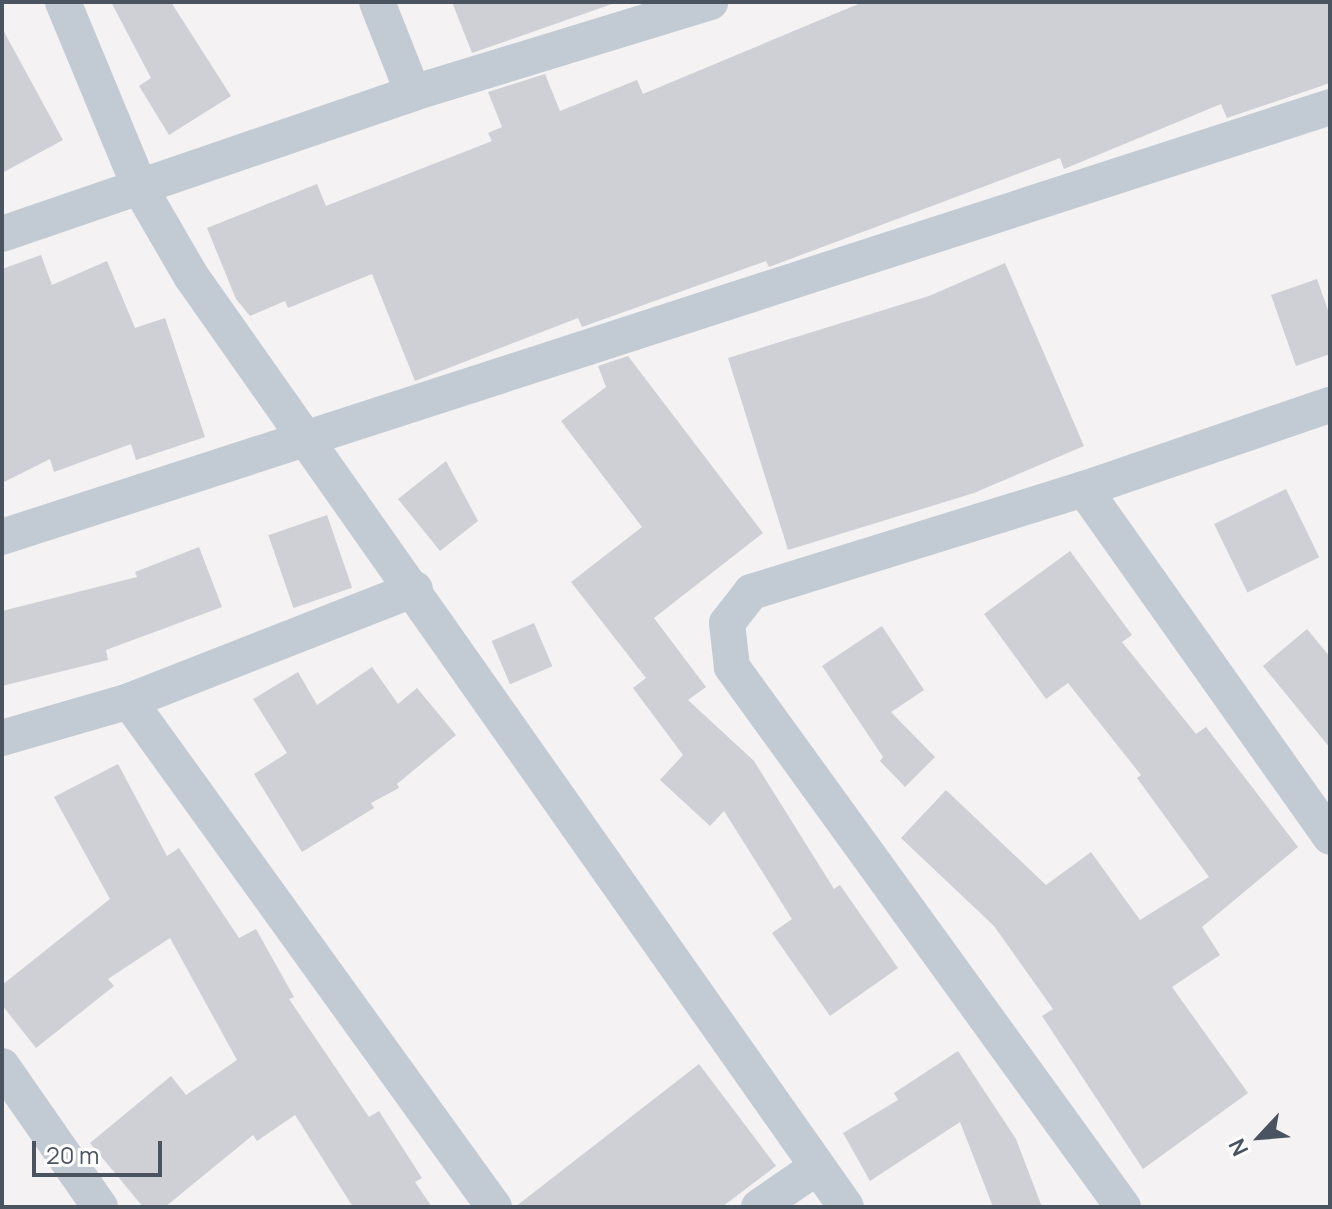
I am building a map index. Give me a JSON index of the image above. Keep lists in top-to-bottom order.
{
  "scale_bar": "20 m",
  "north": "bottom left"
}
